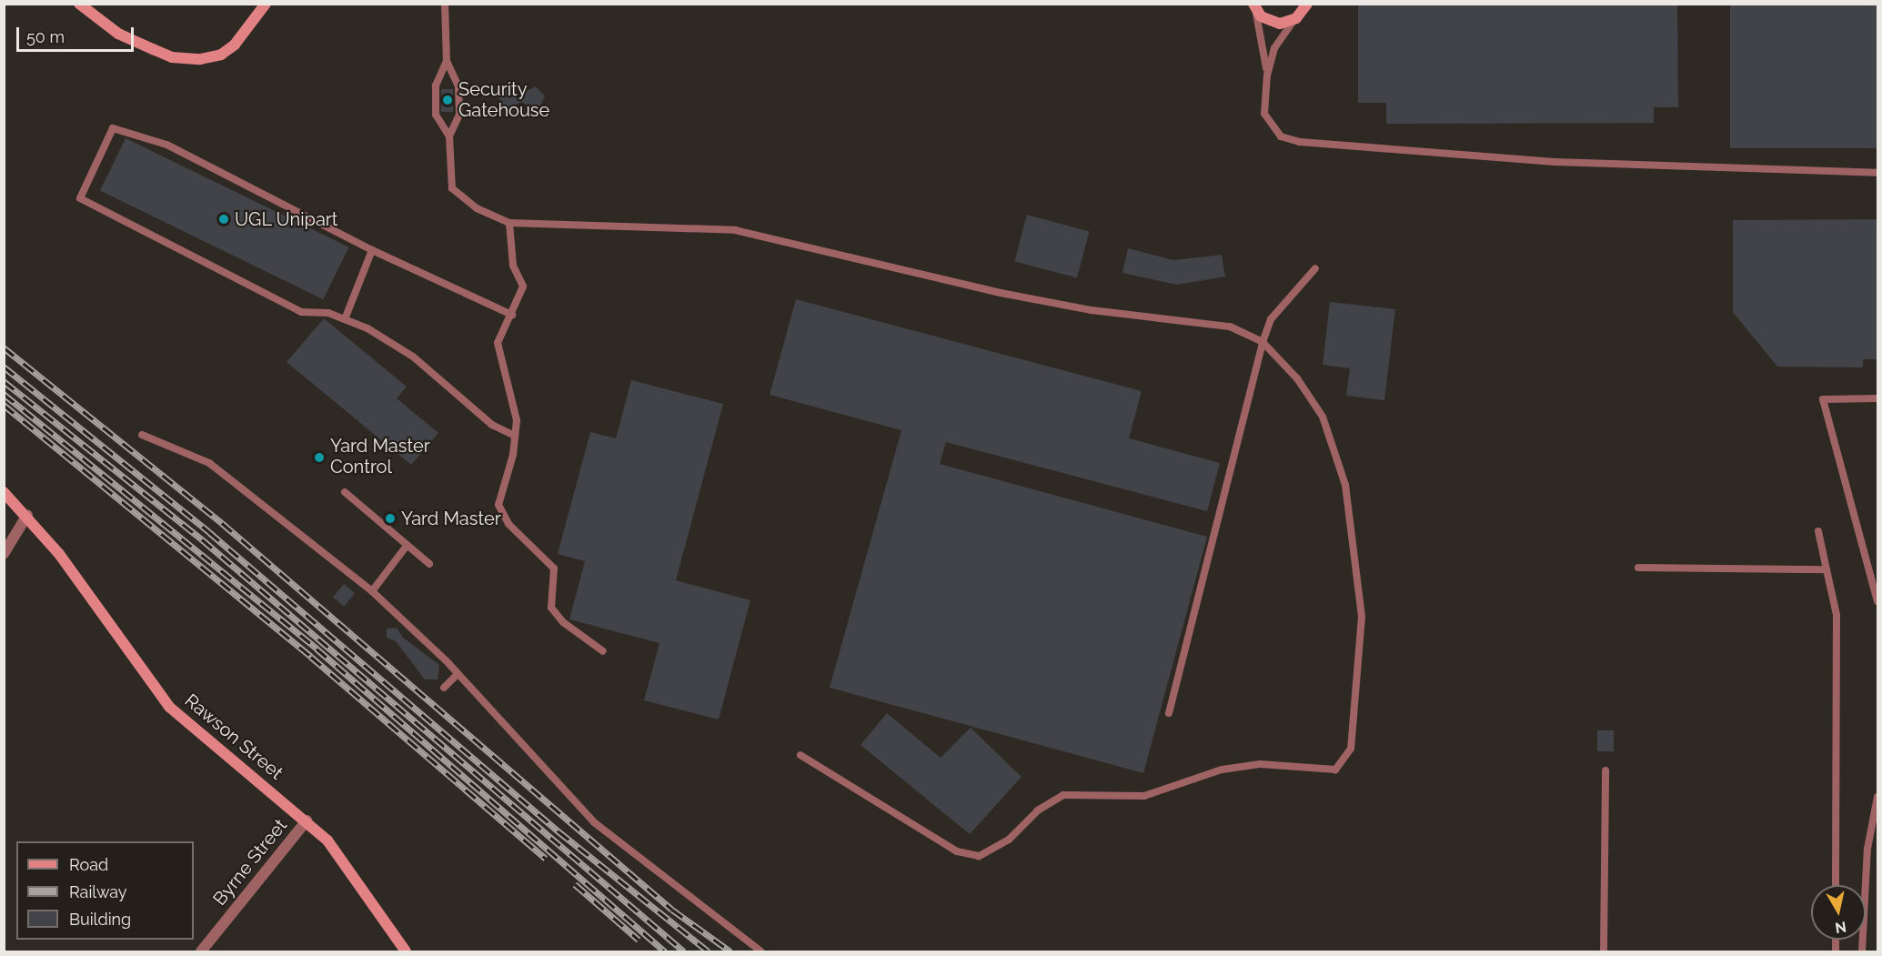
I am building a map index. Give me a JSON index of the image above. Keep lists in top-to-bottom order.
{
  "streets": {
    "main road": ["Rawson Street"],
    "street": ["Byrne Street"]
  },
  "crossings": [
    ["Rawson Street", "Byrne Street"]
  ],
  "places": [
    "Security Gatehouse",
    "UGL Unipart",
    "Yard Master Control",
    "Yard Master"
  ],
  "legend": ["Road", "Railway", "Building"],
  "scale_bar": "50 m",
  "north": "bottom"
}
